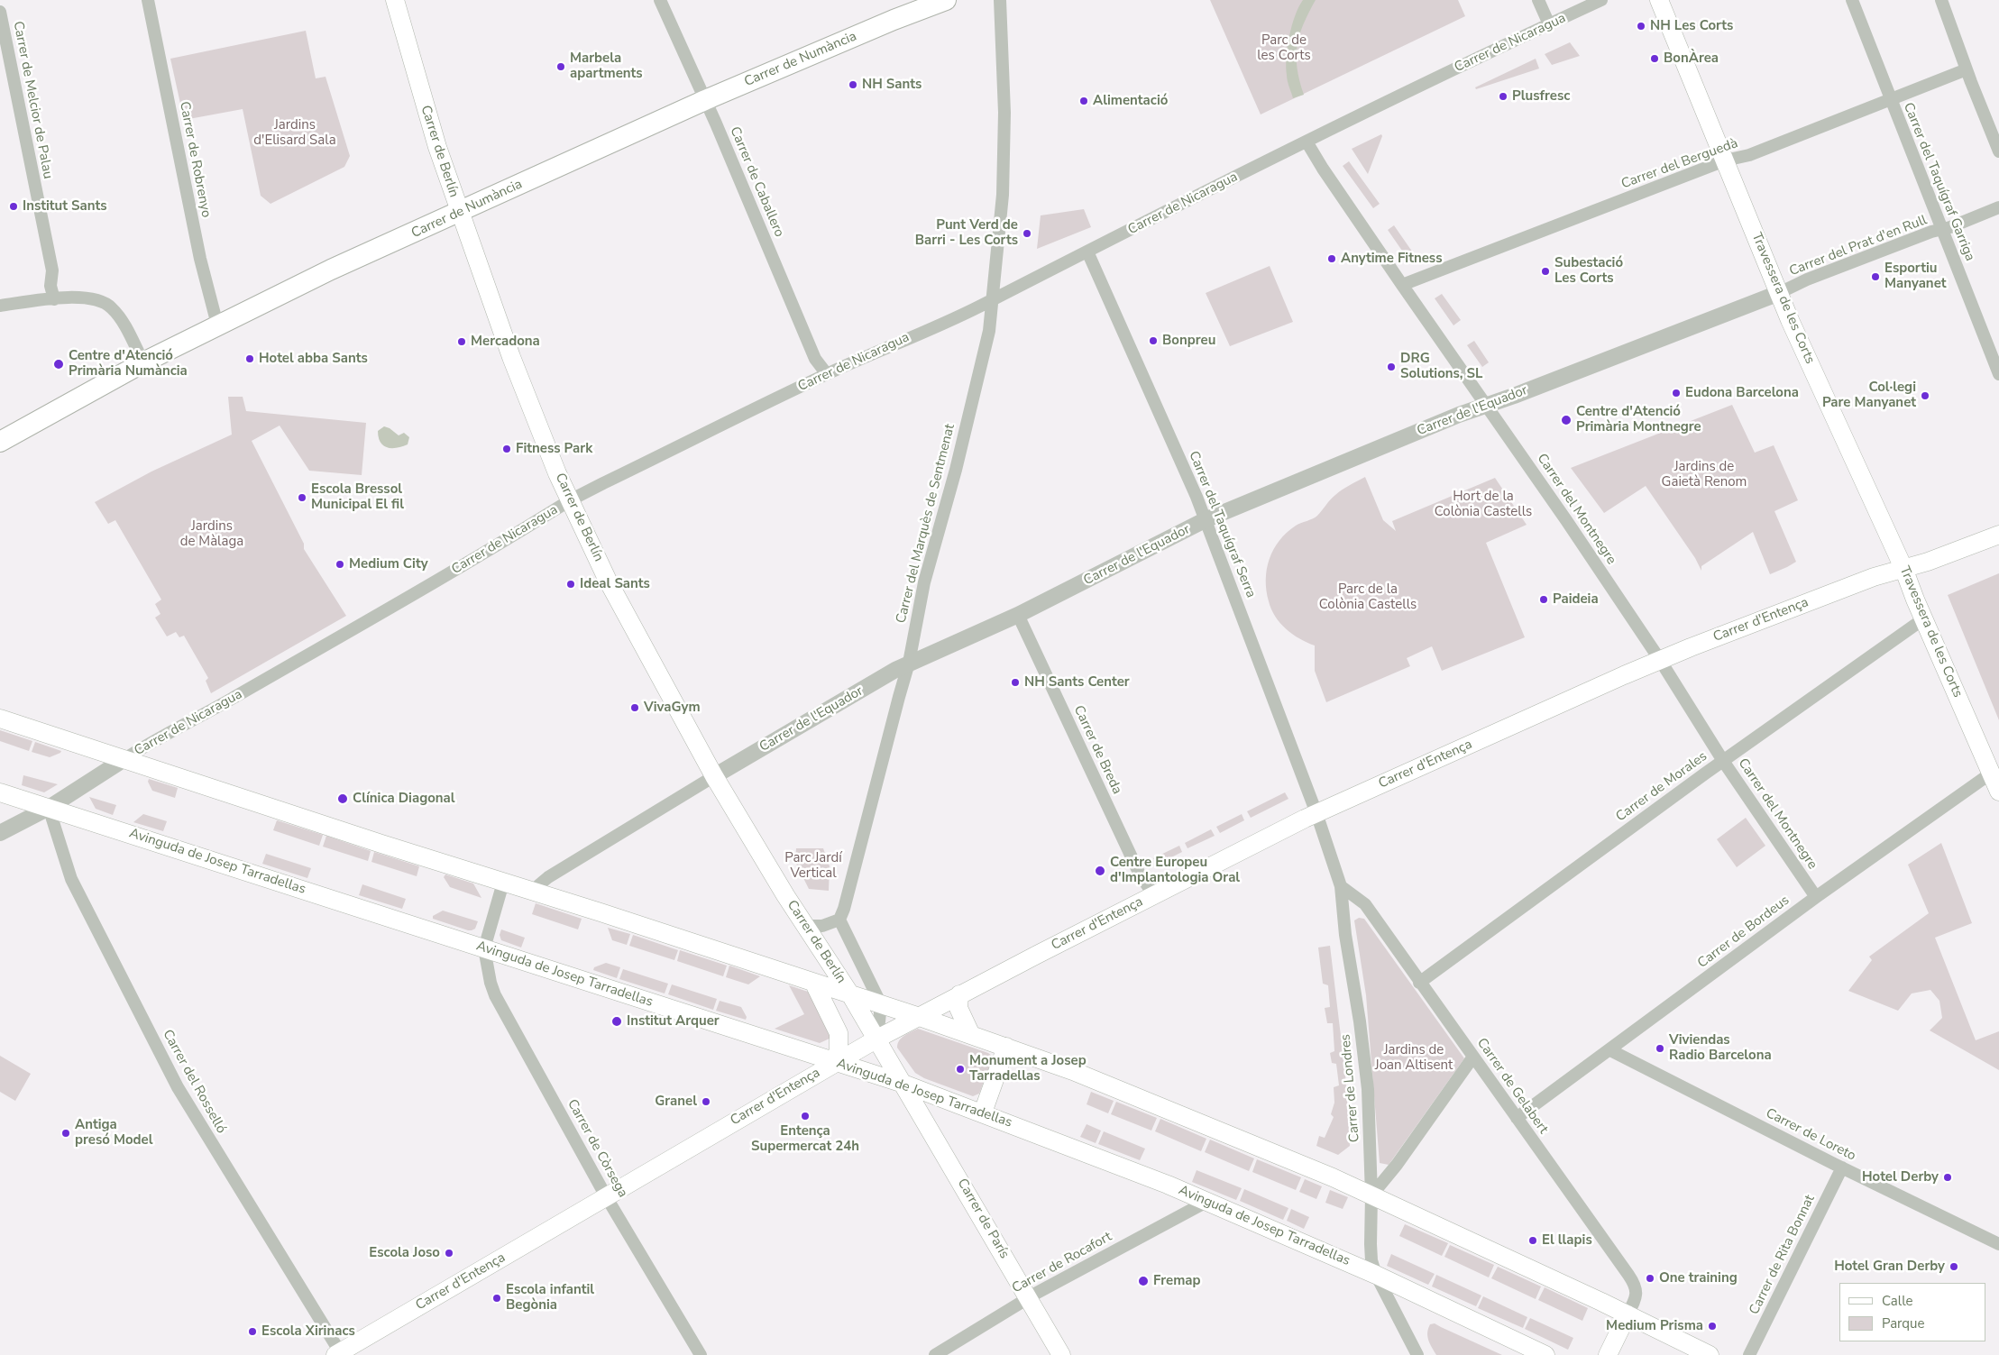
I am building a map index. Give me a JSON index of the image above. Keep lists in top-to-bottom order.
{
  "streets": {
    "main road": [
      "Carrer de Numància",
      "Carrer de Berlín",
      "Travessera de les Corts",
      "Carrer d'Entença",
      "Avinguda de Josep Tarradellas",
      "Carrer de París"
    ],
    "street": [
      "Carrer de Nicaragua",
      "Carrer de Melcior de Palau",
      "Carrer de Robrenyo",
      "Carrer del Berguedà",
      "Carrer de Caballero",
      "Carrer del Taquígraf Garriga",
      "Carrer del Prat d'en Rull",
      "Carrer de l'Equador",
      "Carrer del Montnegre",
      "Carrer del Marquès de Sentmenat",
      "Carrer del Taquígraf Serra",
      "Carrer de Breda",
      "Carrer de Morales",
      "Carrer de Bordeus",
      "Carrer del Rosselló",
      "Carrer de Gelabert",
      "Carrer de Londres",
      "Carrer de Loreto",
      "Carrer de Còrsega",
      "Carrer de Rita Bonnat",
      "Carrer de Rocafort"
    ]
  },
  "crossings": [
    ["Carrer de Nicaragua", "Carrer de Berlín"],
    ["Carrer de Nicaragua", "Carrer de Caballero"],
    ["Carrer de Nicaragua", "Carrer del Montnegre"],
    ["Carrer de Nicaragua", "Carrer del Marquès de Sentmenat"],
    ["Carrer de Nicaragua", "Carrer del Taquígraf Serra"],
    ["Carrer de Numància", "Carrer de Berlín"],
    ["Carrer de Numància", "Carrer de Robrenyo"],
    ["Carrer de Numància", "Carrer de Caballero"],
    ["Carrer de Berlín", "Carrer de l'Equador"],
    ["Carrer del Berguedà", "Carrer del Taquígraf Garriga"],
    ["Carrer del Berguedà", "Travessera de les Corts"],
    ["Carrer del Berguedà", "Carrer del Montnegre"],
    ["Carrer del Taquígraf Garriga", "Carrer del Prat d'en Rull"],
    ["Carrer del Prat d'en Rull", "Travessera de les Corts"],
    ["Carrer del Prat d'en Rull", "Carrer de l'Equador"],
    ["Travessera de les Corts", "Carrer de l'Equador"],
    ["Travessera de les Corts", "Carrer d'Entença"],
    ["Travessera de les Corts", "Carrer de Morales"],
    ["Travessera de les Corts", "Carrer de Bordeus"],
    ["Carrer de l'Equador", "Carrer del Montnegre"],
    ["Carrer de l'Equador", "Carrer del Marquès de Sentmenat"],
    ["Carrer de l'Equador", "Carrer del Taquígraf Serra"],
    ["Carrer de l'Equador", "Carrer de Breda"],
    ["Carrer del Montnegre", "Carrer d'Entença"],
    ["Carrer del Montnegre", "Carrer de Morales"],
    ["Carrer del Montnegre", "Carrer de Bordeus"],
    ["Carrer del Taquígraf Serra", "Carrer d'Entença"],
    ["Carrer del Taquígraf Serra", "Carrer de Londres"],
    ["Carrer d'Entença", "Carrer de Breda"],
    ["Carrer d'Entença", "Avinguda de Josep Tarradellas"],
    ["Carrer d'Entença", "Carrer del Rosselló"],
    ["Carrer d'Entença", "Carrer de Londres"],
    ["Carrer d'Entença", "Carrer de Còrsega"],
    ["Carrer de Morales", "Carrer de Gelabert"],
    ["Avinguda de Josep Tarradellas", "Carrer del Rosselló"],
    ["Avinguda de Josep Tarradellas", "Carrer de Londres"],
    ["Avinguda de Josep Tarradellas", "Carrer de Còrsega"],
    ["Avinguda de Josep Tarradellas", "Carrer de París"],
    ["Avinguda de Josep Tarradellas", "Carrer de Rocafort"],
    ["Carrer de Bordeus", "Carrer de Gelabert"],
    ["Carrer de Bordeus", "Carrer de Loreto"],
    ["Carrer de Gelabert", "Carrer de Londres"],
    ["Carrer de Loreto", "Carrer de Rita Bonnat"],
    ["Carrer de París", "Carrer de Rocafort"]
  ],
  "parks": [
    "Parc de les Corts",
    "Jardins d'Elisard Sala",
    "Jardins de Gaietà Renom",
    "Hort de la Colònia Castells",
    "Jardins de Màlaga",
    "Parc de la Colònia Castells",
    "Parc Jardí Vertical",
    "Jardins de Joan Altisent"
  ],
  "places": [
    "NH Les Corts",
    "BonÀrea",
    "Marbela apartments",
    "NH Sants",
    "Plusfresc",
    "Alimentació",
    "Institut Sants",
    "Punt Verd de Barri - Les Corts",
    "Anytime Fitness",
    "Subestació Les Corts",
    "Esportiu Manyanet",
    "Bonpreu",
    "Mercadona",
    "Hotel abba Sants",
    "Centre d'Atenció Primària Numància",
    "DRG Solutions, SL",
    "Eudona Barcelona",
    "Col·legi Pare Manyanet",
    "Centre d'Atenció Primària Montnegre",
    "Fitness Park",
    "Escola Bressol Municipal El fil",
    "Medium City",
    "Ideal Sants",
    "Paideia",
    "NH Sants Center",
    "VivaGym",
    "Clínica Diagonal",
    "Centre Europeu d'Implantologia Oral",
    "Institut Arquer",
    "Viviendas Radio Barcelona",
    "Monument a Josep Tarradellas",
    "Granel",
    "Entença Supermercat 24h",
    "Antiga presó Model",
    "Hotel Derby",
    "El llapis",
    "Escola Joso",
    "Hotel Gran Derby",
    "One training",
    "Fremap",
    "Escola infantil Begònia",
    "Medium Prisma",
    "Escola Xirinacs"
  ],
  "legend": ["Calle", "Parque"]
}
